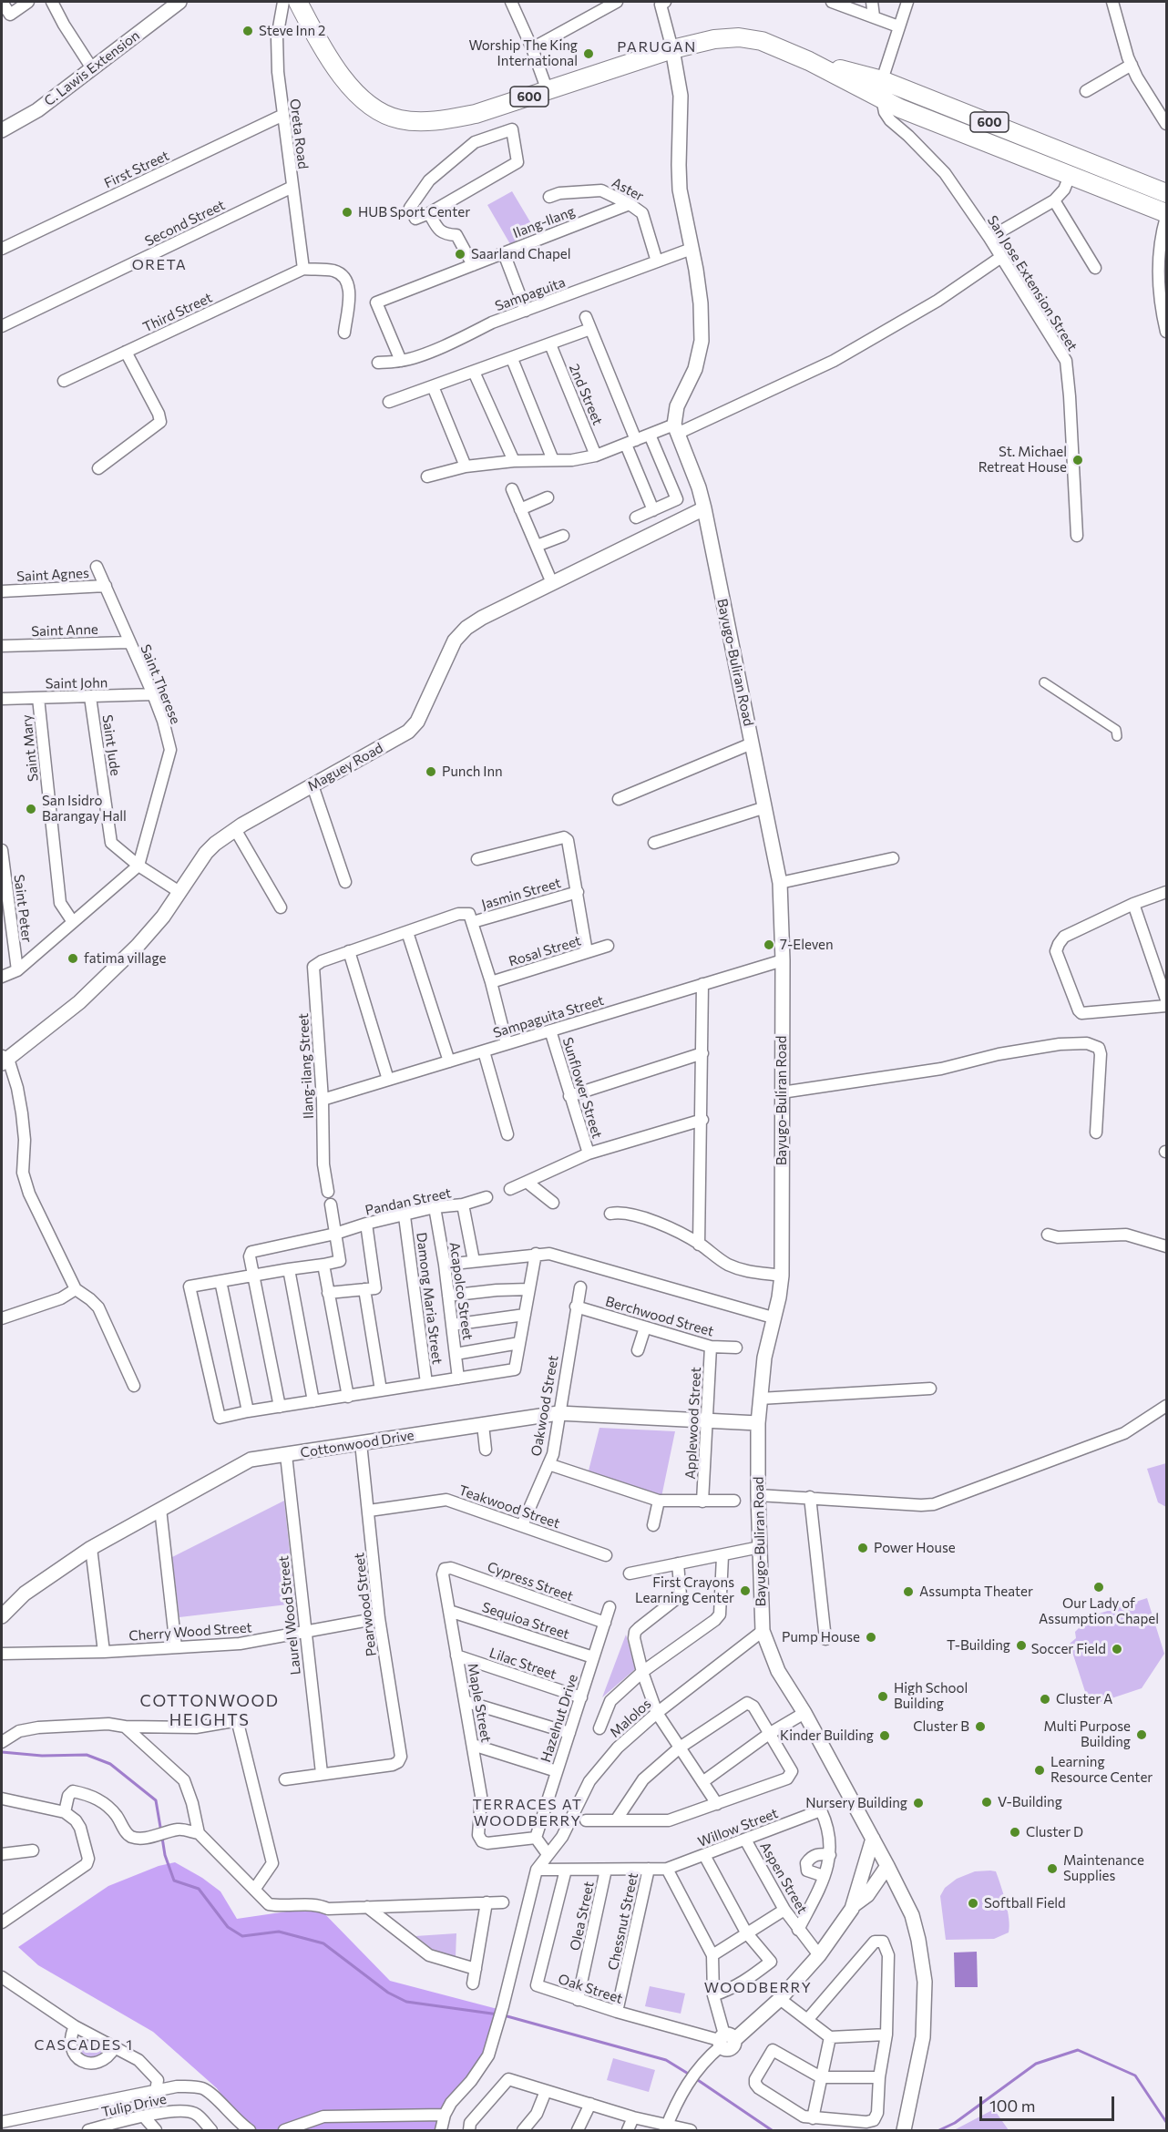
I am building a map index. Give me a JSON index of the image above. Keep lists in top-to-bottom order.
{
  "streets": {
    "main road": ["600"],
    "street": [
      "C. Lawis Extension",
      "Oreta Road",
      "First Street",
      "Aster",
      "Ilang-Ilang",
      "Second Street",
      "San Jose Extension Street",
      "Sampaguita",
      "Third Street",
      "2nd Street",
      "Saint Agnes",
      "Saint Anne",
      "Bayugo-Buliran Road",
      "Saint John",
      "Saint Therese",
      "Saint Jude",
      "Saint Mary",
      "Maguey Road",
      "Jasmin Street",
      "Saint Peter",
      "Rosal Street",
      "Sampaguita Street",
      "Ilang-ilang Street",
      "Sunflower Street",
      "Pandan Street",
      "Acapolco Street",
      "Damong Maria Street",
      "Berchwood Street",
      "Oakwood Street",
      "Applewood Street",
      "Cottonwood Drive",
      "Teakwood Street",
      "Cypress Street",
      "Pearwood Street",
      "Laurel Wood Street",
      "Sequioa Street",
      "Cherry Wood Street",
      "Lilac Street",
      "Maple Street",
      "Hazelnut Drive",
      "Malolos",
      "Willow Street",
      "Aspen Street",
      "Olea Street",
      "Chessnut Street",
      "Oak Street",
      "Tulip Drive"
    ]
  },
  "crossings": [
    ["600", "San Jose Extension Street"],
    ["Oreta Road", "First Street"],
    ["Oreta Road", "Second Street"],
    ["Oreta Road", "Third Street"],
    ["Aster", "Ilang-Ilang"],
    ["Aster", "Sampaguita"],
    ["Ilang-Ilang", "Sampaguita"],
    ["Saint Agnes", "Saint Therese"],
    ["Saint Anne", "Saint Therese"],
    ["Bayugo-Buliran Road", "Maguey Road"],
    ["Bayugo-Buliran Road", "Sampaguita Street"],
    ["Bayugo-Buliran Road", "Cottonwood Drive"],
    ["Bayugo-Buliran Road", "Malolos"],
    ["Saint John", "Saint Therese"],
    ["Saint John", "Saint Jude"],
    ["Saint John", "Saint Mary"],
    ["Saint Therese", "Saint Jude"],
    ["Saint Jude", "Maguey Road"],
    ["Sampaguita Street", "Ilang-ilang Street"],
    ["Sampaguita Street", "Sunflower Street"],
    ["Pandan Street", "Acapolco Street"],
    ["Pandan Street", "Damong Maria Street"],
    ["Berchwood Street", "Oakwood Street"],
    ["Berchwood Street", "Applewood Street"],
    ["Oakwood Street", "Cottonwood Drive"],
    ["Oakwood Street", "Teakwood Street"],
    ["Applewood Street", "Cottonwood Drive"],
    ["Cottonwood Drive", "Pearwood Street"],
    ["Cottonwood Drive", "Laurel Wood Street"],
    ["Teakwood Street", "Pearwood Street"],
    ["Cypress Street", "Maple Street"],
    ["Cypress Street", "Hazelnut Drive"],
    ["Pearwood Street", "Laurel Wood Street"],
    ["Pearwood Street", "Cherry Wood Street"],
    ["Laurel Wood Street", "Cherry Wood Street"],
    ["Sequioa Street", "Maple Street"],
    ["Sequioa Street", "Hazelnut Drive"],
    ["Lilac Street", "Maple Street"],
    ["Lilac Street", "Hazelnut Drive"],
    ["Maple Street", "Hazelnut Drive"],
    ["Malolos", "Willow Street"],
    ["Willow Street", "Aspen Street"],
    ["Willow Street", "Olea Street"],
    ["Willow Street", "Chessnut Street"],
    ["Willow Street", "Oak Street"],
    ["Olea Street", "Oak Street"],
    ["Chessnut Street", "Oak Street"]
  ],
  "districts": [
    "PARUGAN",
    "ORETA",
    "COTTONWOOD HEIGHTS",
    "TERRACES AT WOODBERRY",
    "WOODBERRY",
    "CASCADES 1"
  ],
  "places": [
    "Steve Inn 2",
    "Worship The King International",
    "HUB Sport Center",
    "Saarland Chapel",
    "St. Michael Retreat House",
    "Punch Inn",
    "San Isidro Barangay Hall",
    "7-Eleven",
    "fatima village",
    "Power House",
    "Our Lady of Assumption Chapel",
    "First Crayons Learning Center",
    "Assumpta Theater",
    "Pump House",
    "T-Building",
    "Soccer Field",
    "High School Building",
    "Cluster A",
    "Cluster B",
    "Multi Purpose Building",
    "Kinder Building",
    "Learning Resource Center",
    "V-Building",
    "Nursery Building",
    "Cluster D",
    "Maintenance Supplies",
    "Softball Field"
  ],
  "scale_bar": "100 m"
}
